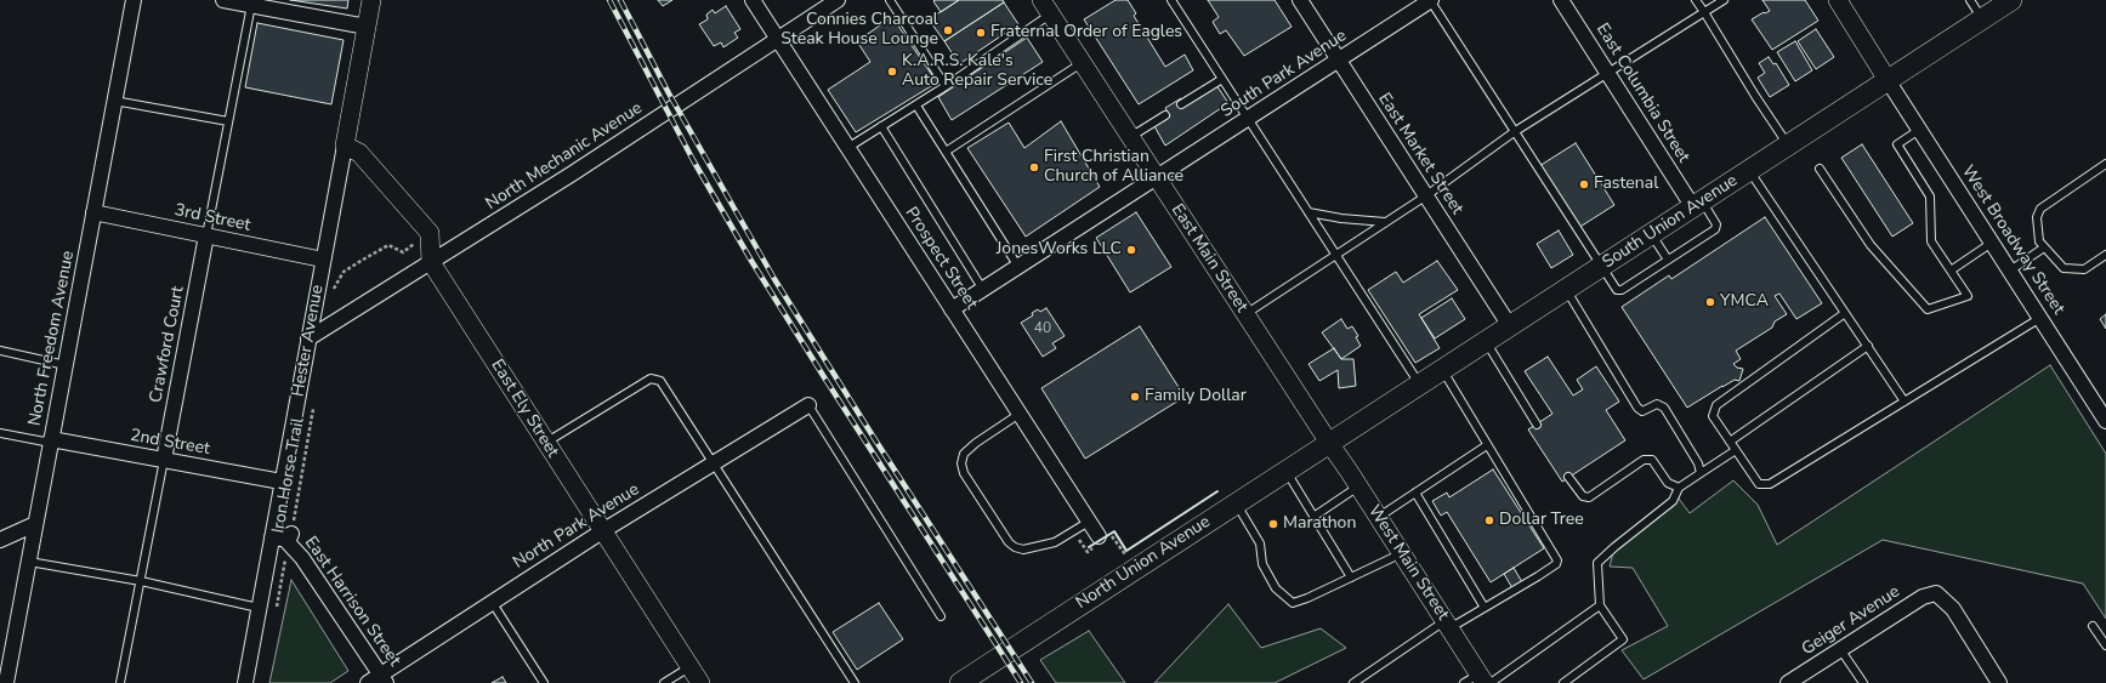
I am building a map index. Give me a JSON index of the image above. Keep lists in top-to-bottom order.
{
  "streets": {
    "main road": ["South Union Avenue", "North Union Avenue"],
    "street": [
      "South Park Avenue",
      "East Columbia Street",
      "East Market Street",
      "North Mechanic Avenue",
      "3rd Street",
      "West Broadway Street",
      "Prospect Street",
      "East Main Street",
      "North Freedom Avenue",
      "Hester Avenue",
      "Crawford Court",
      "East Ely Street",
      "2nd Street",
      "North Park Avenue",
      "West Main Street",
      "East Harrison Street",
      "Geiger Avenue"
    ],
    "path": ["Iron Horse Trail"]
  },
  "crossings": [
    ["South Park Avenue", "East Market Street"],
    ["South Park Avenue", "East Main Street"],
    ["East Columbia Street", "South Union Avenue"],
    ["East Market Street", "South Union Avenue"],
    ["North Mechanic Avenue", "Prospect Street"],
    ["North Mechanic Avenue", "Hester Avenue"],
    ["North Mechanic Avenue", "East Ely Street"],
    ["3rd Street", "North Freedom Avenue"],
    ["3rd Street", "Hester Avenue"],
    ["3rd Street", "Crawford Court"],
    ["South Union Avenue", "West Broadway Street"],
    ["South Union Avenue", "East Main Street"],
    ["South Union Avenue", "North Union Avenue"],
    ["South Union Avenue", "West Main Street"],
    ["East Main Street", "North Union Avenue"],
    ["East Main Street", "West Main Street"],
    ["North Freedom Avenue", "2nd Street"],
    ["Hester Avenue", "2nd Street"],
    ["Hester Avenue", "East Harrison Street"],
    ["Crawford Court", "2nd Street"],
    ["East Ely Street", "North Park Avenue"],
    ["Iron Horse Trail", "East Harrison Street"],
    ["North Park Avenue", "East Harrison Street"],
    ["North Union Avenue", "West Main Street"]
  ],
  "places": [
    "Connies Charcoal Steak House Lounge",
    "Fraternal Order of Eagles",
    "K.A.R.S. Kale's Auto Repair Service",
    "First Christian Church of Alliance",
    "Fastenal",
    "JonesWorks LLC",
    "YMCA",
    "Family Dollar",
    "Dollar Tree",
    "Marathon"
  ],
  "house_numbers": ["40"]
}
